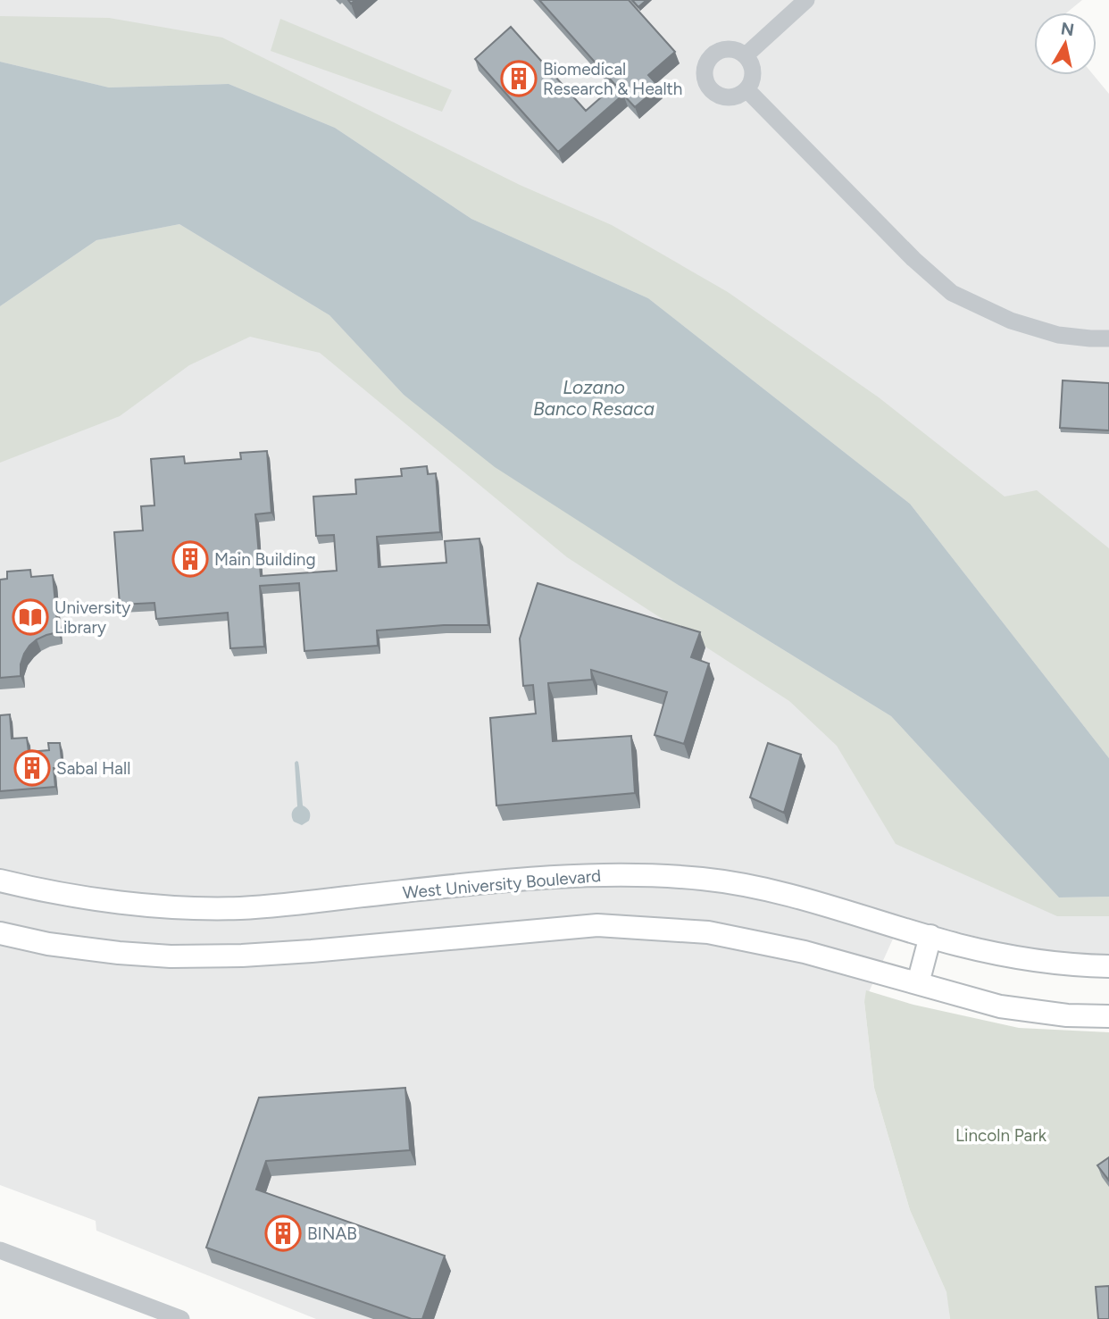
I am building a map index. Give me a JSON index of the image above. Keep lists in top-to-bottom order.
{
  "streets": {
    "main road": ["West University Boulevard"]
  },
  "water": ["Lozano Banco Resaca"],
  "parks": ["Lincoln Park"],
  "places": {
    "building": [
      "Biomedical Research & Health",
      "Main Building",
      "Sabal Hall",
      "BINAB"
    ],
    "library": ["University Library"]
  },
  "north": "top"
}
